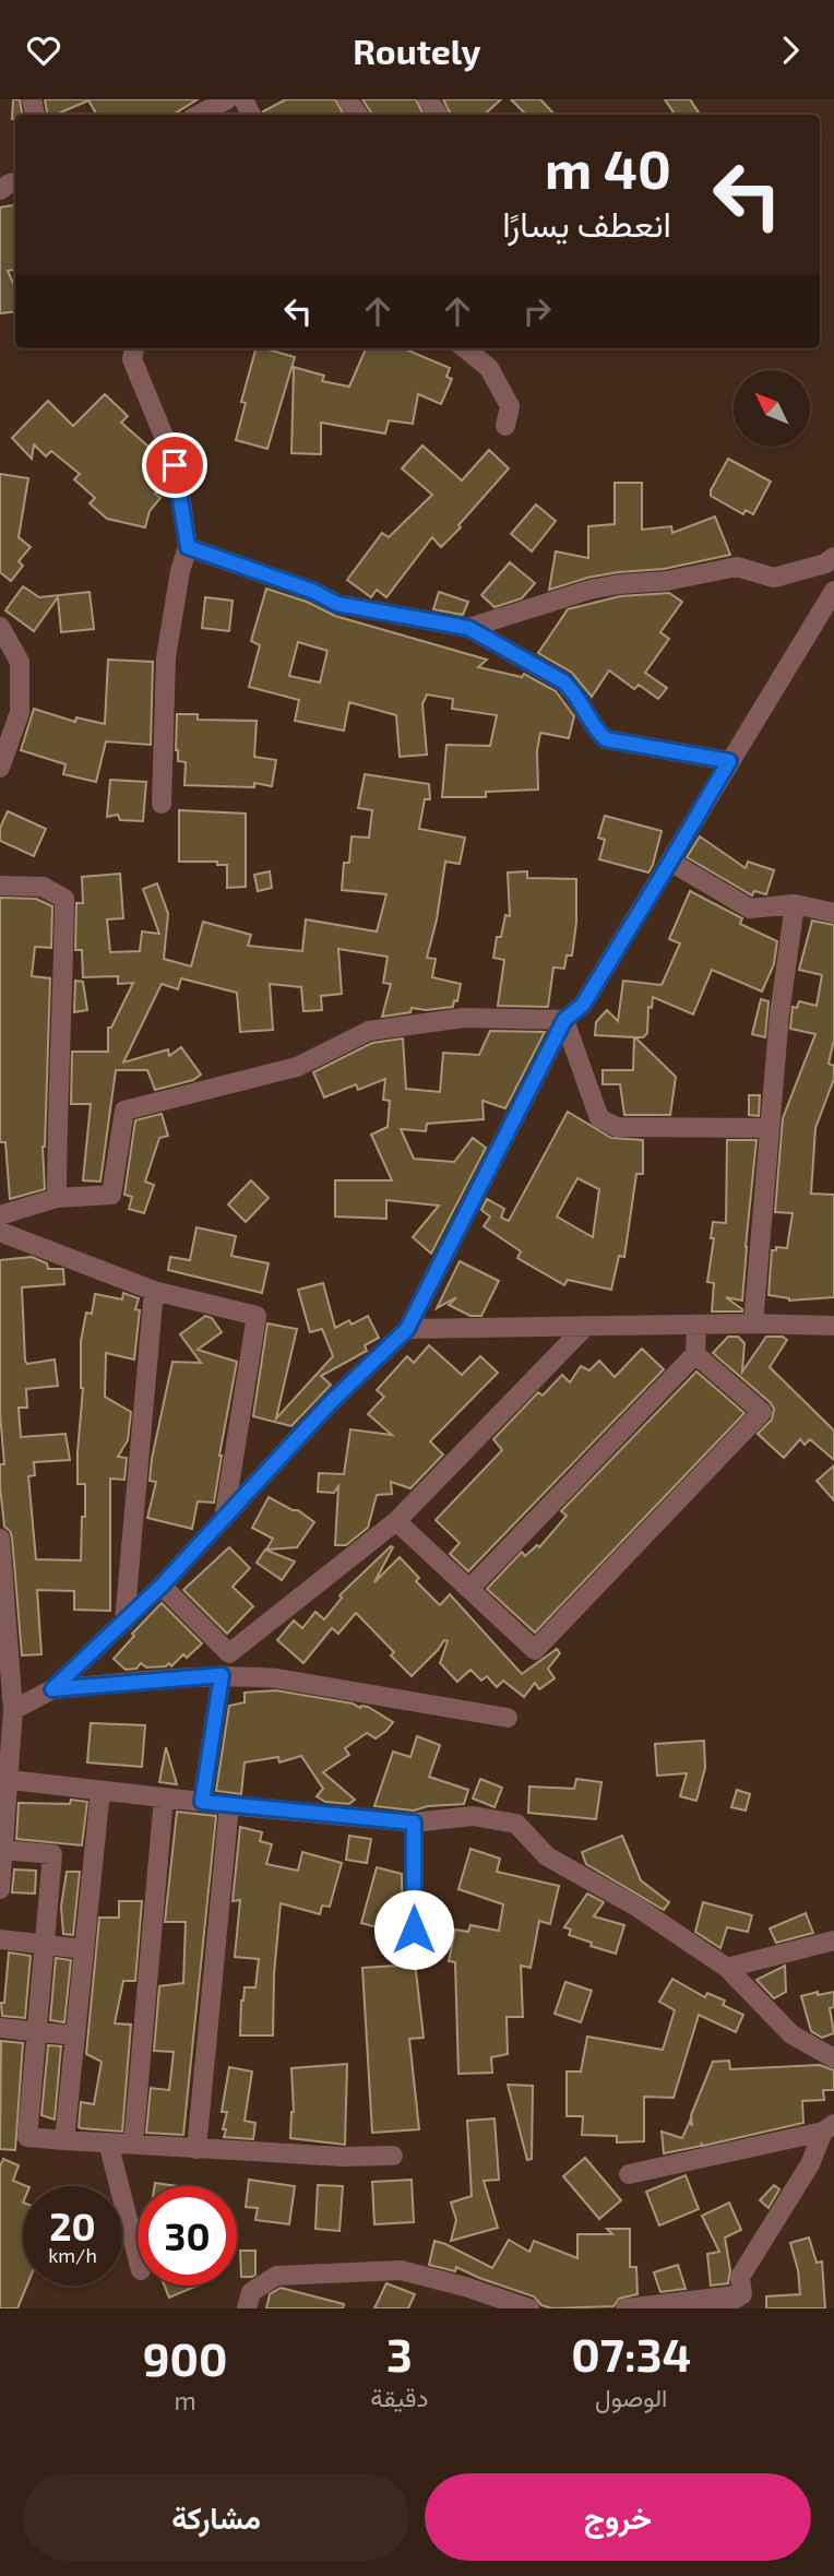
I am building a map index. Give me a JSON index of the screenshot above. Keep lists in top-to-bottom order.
{
  "north": "top left",
  "page": {
    "header": "Routely",
    "turn": ["40 m", "انعطف يسارًا"],
    "speed": "20 km/h",
    "limit": "30",
    "eta": [
      "07:34",
      "الوصول",
      "3",
      "دقيقة",
      "900",
      "m"
    ],
    "buttons": ["خروج", "مشاركة"]
  }
}
